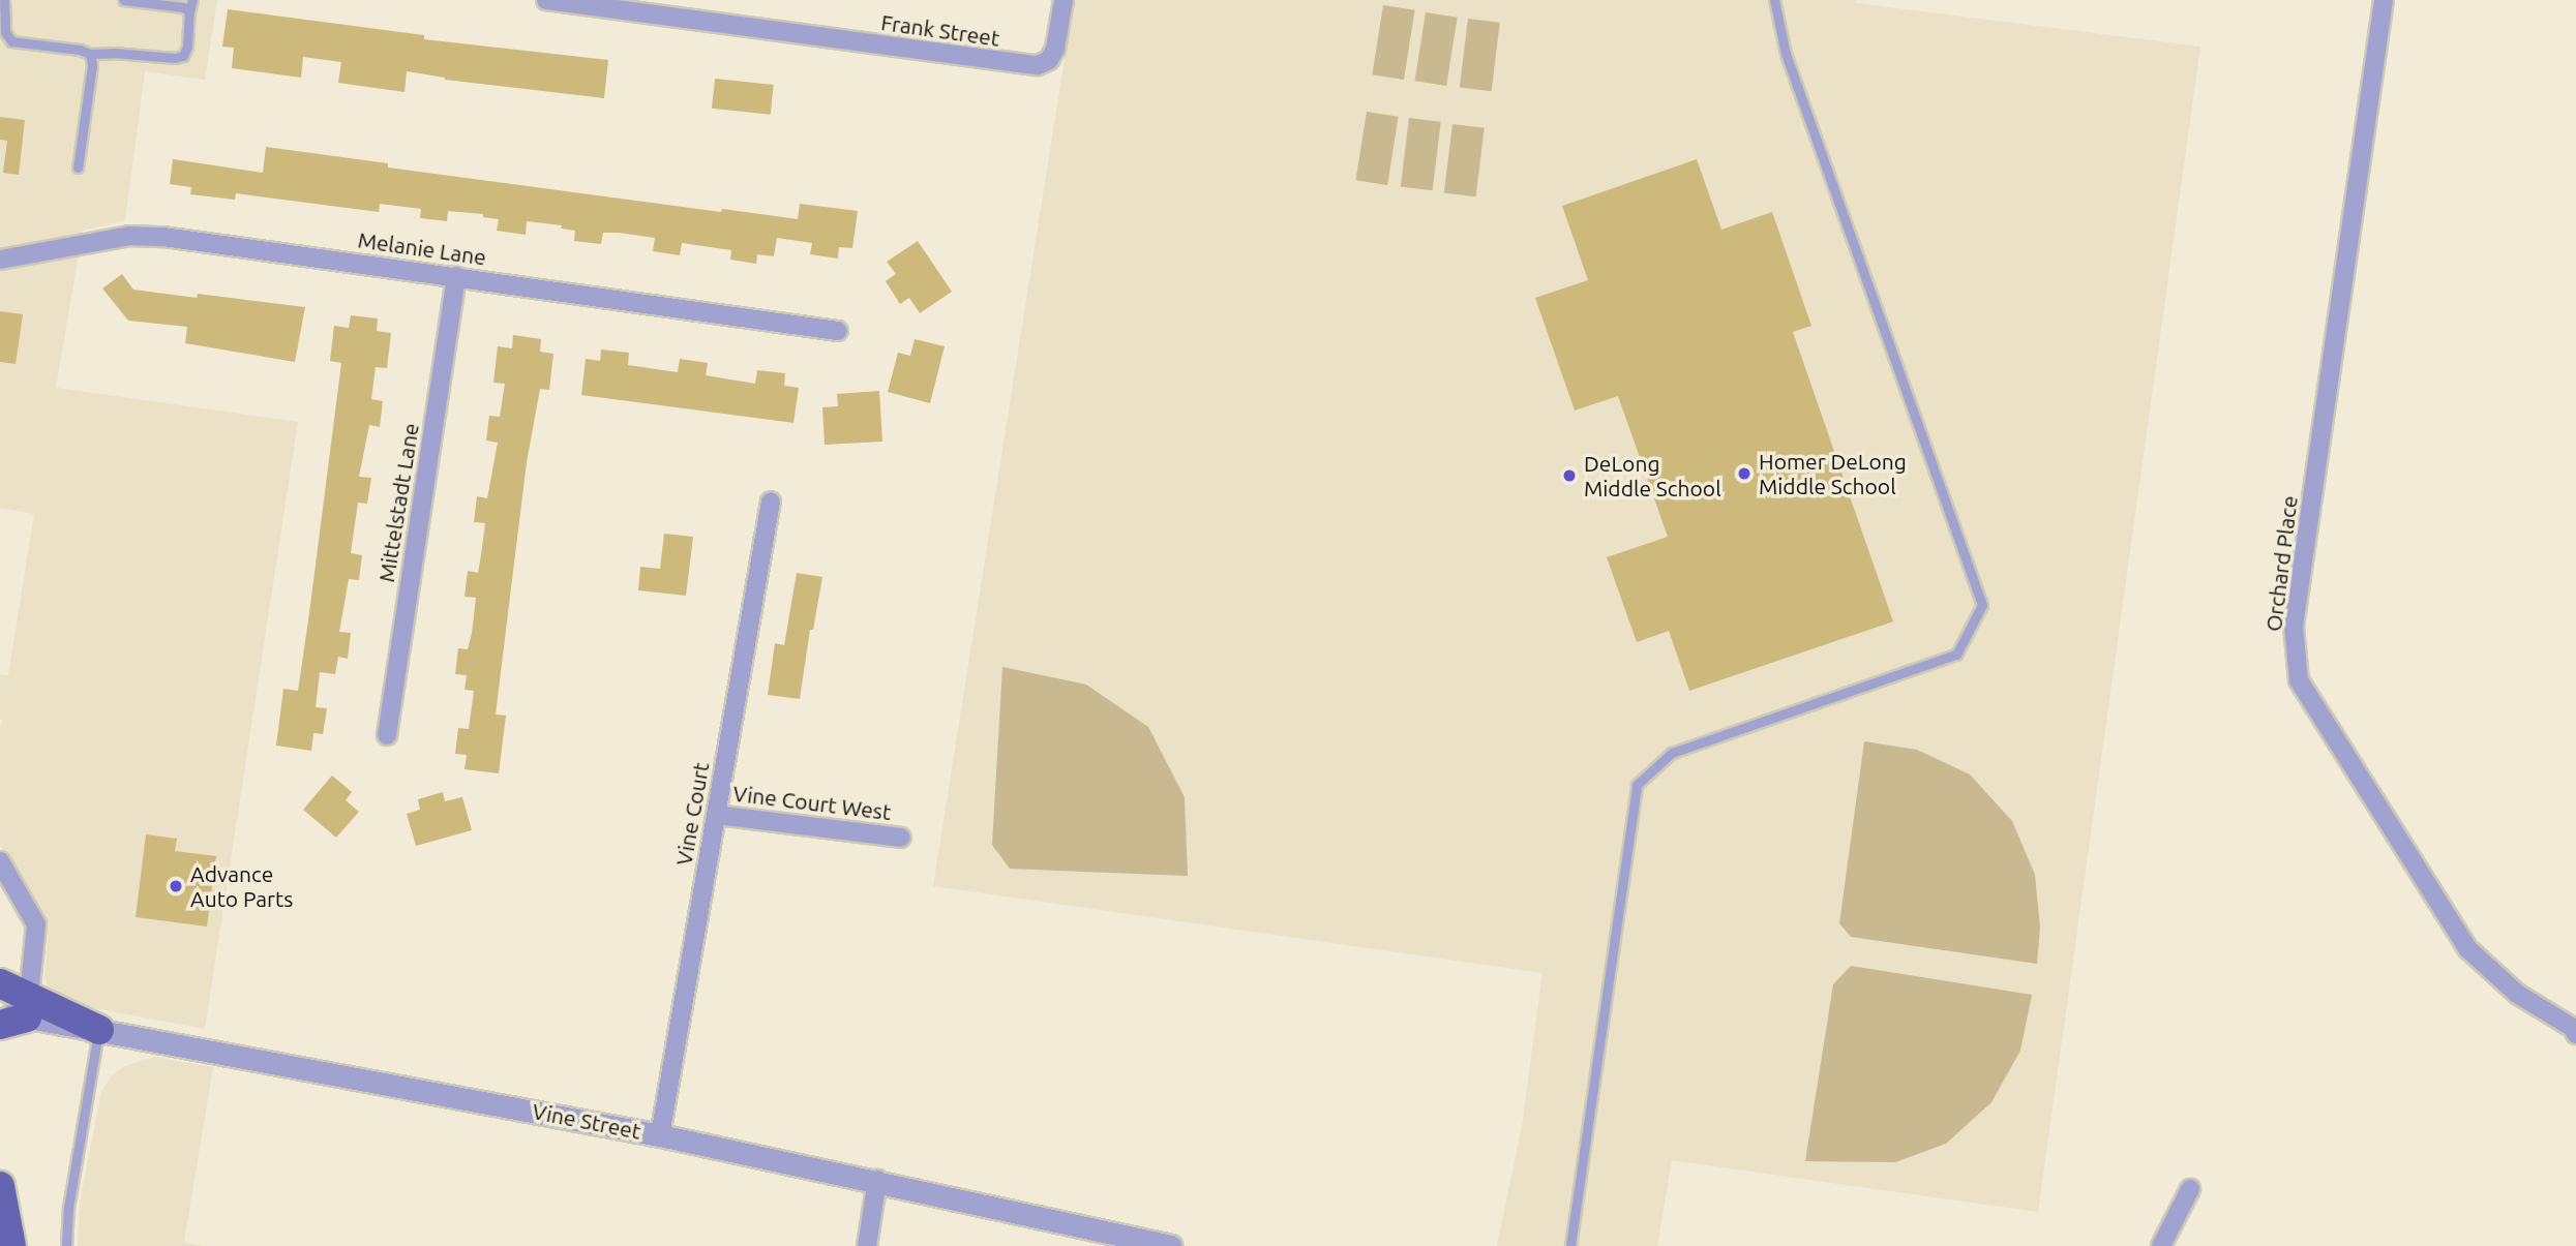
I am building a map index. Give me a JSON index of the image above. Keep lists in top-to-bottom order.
{
  "streets": {
    "street": [
      "Frank Street",
      "Melanie Lane",
      "Mittelstadt Lane",
      "Orchard Place",
      "Vine Court West",
      "Vine Court",
      "Vine Street"
    ]
  },
  "crossings": [
    ["Melanie Lane", "Mittelstadt Lane"],
    ["Vine Court West", "Vine Court"],
    ["Vine Court", "Vine Street"]
  ],
  "places": ["Homer DeLong Middle School", "DeLong Middle School", "Advance Auto Parts"]
}
